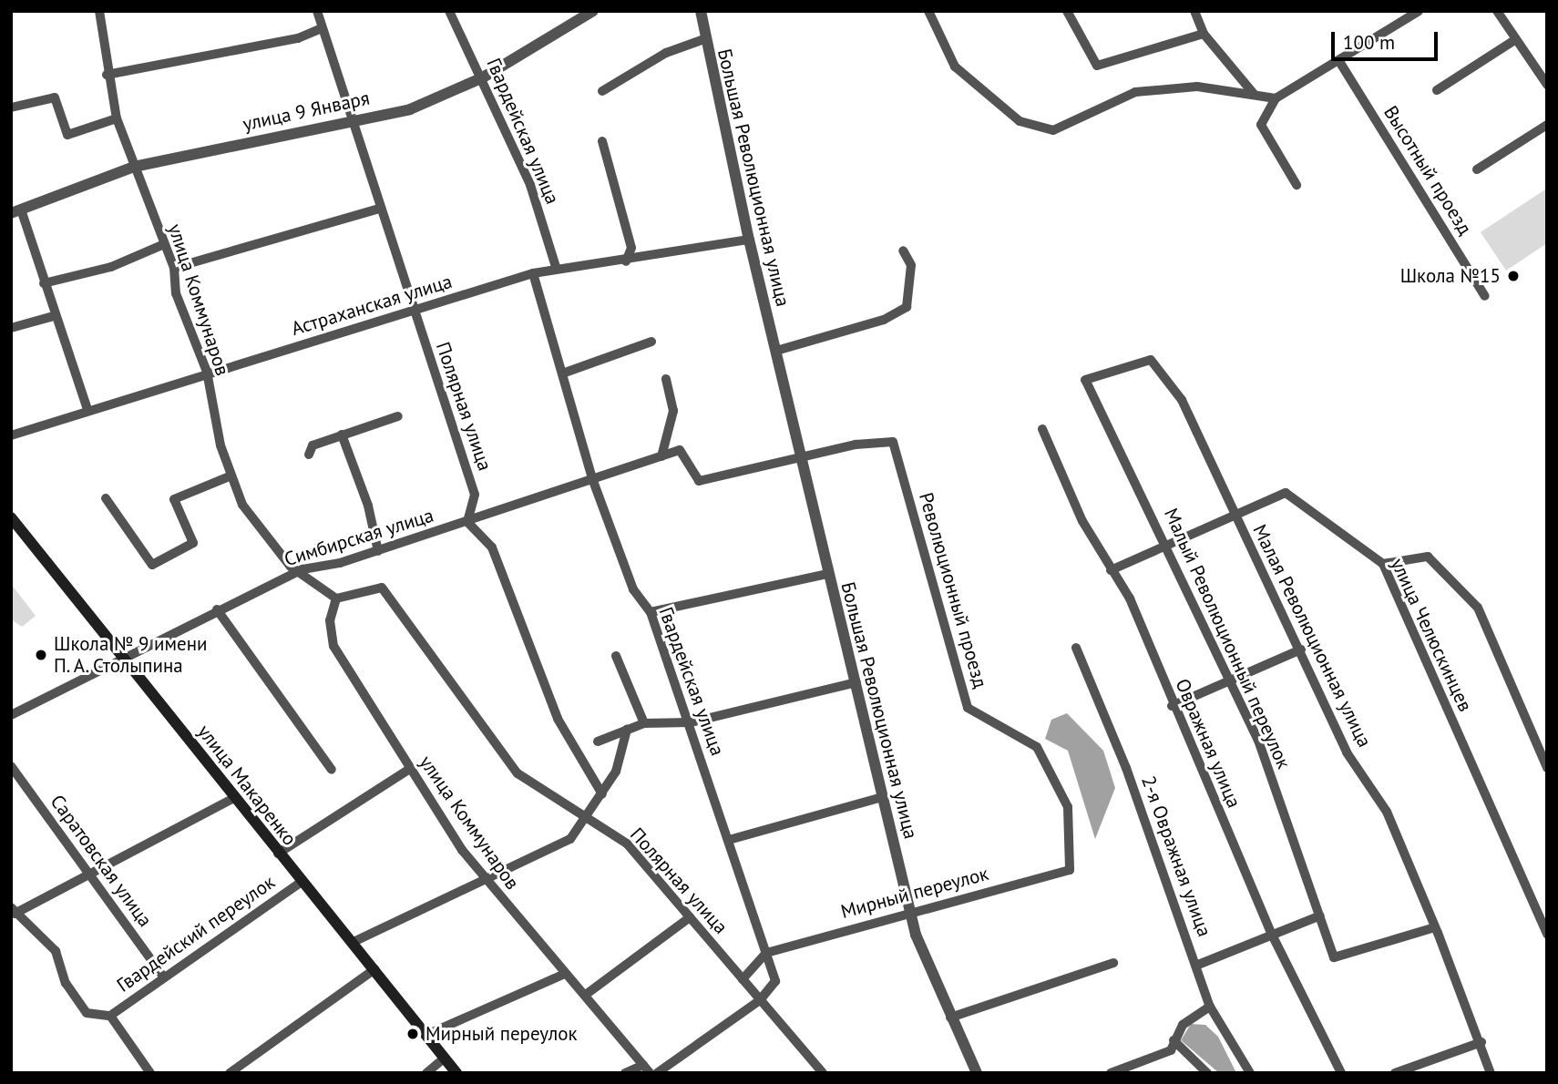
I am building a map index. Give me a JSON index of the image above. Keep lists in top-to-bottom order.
{
  "streets": {
    "main road": ["улица Макаренко"],
    "street": [
      "улица 9 Января",
      "Гвардейская улица",
      "Высотный проезд",
      "Большая Революционная улица",
      "улица Коммунаров",
      "Астраханская улица",
      "Полярная улица",
      "Симбирская улица",
      "Революционный проезд",
      "улица Челюскинцев",
      "Малая Революционная улица",
      "Малый Революционный переулок",
      "Овражная улица",
      "2-я Овражная улица",
      "Саратовская улица",
      "Мирный переулок",
      "Гвардейский переулок"
    ]
  },
  "crossings": [
    ["улица 9 Января", "Гвардейская улица"],
    ["улица 9 Января", "улица Коммунаров"],
    ["улица 9 Января", "Полярная улица"],
    ["Гвардейская улица", "Астраханская улица"],
    ["Гвардейская улица", "Полярная улица"],
    ["Гвардейская улица", "Симбирская улица"],
    ["Гвардейская улица", "Мирный переулок"],
    ["Большая Революционная улица", "Астраханская улица"],
    ["Большая Революционная улица", "Симбирская улица"],
    ["Большая Революционная улица", "Революционный проезд"],
    ["Большая Революционная улица", "Мирный переулок"],
    ["улица Коммунаров", "Астраханская улица"],
    ["улица Коммунаров", "Полярная улица"],
    ["улица Коммунаров", "Симбирская улица"],
    ["улица Коммунаров", "Гвардейский переулок"],
    ["Астраханская улица", "Полярная улица"],
    ["Полярная улица", "Симбирская улица"],
    ["Симбирская улица", "Революционный проезд"],
    ["Симбирская улица", "улица Макаренко"],
    ["Революционный проезд", "Мирный переулок"],
    ["улица Челюскинцев", "Малая Революционная улица"],
    ["улица Челюскинцев", "Малый Революционный переулок"],
    ["улица Челюскинцев", "Овражная улица"],
    ["Малая Революционная улица", "Малый Революционный переулок"],
    ["улица Макаренко", "Гвардейский переулок"],
    ["Саратовская улица", "Гвардейский переулок"]
  ],
  "places": ["Школа №15", "Школа № 9 имени П. А. Столыпина", "Мирный переулок"],
  "scale_bar": "100 m"
}
